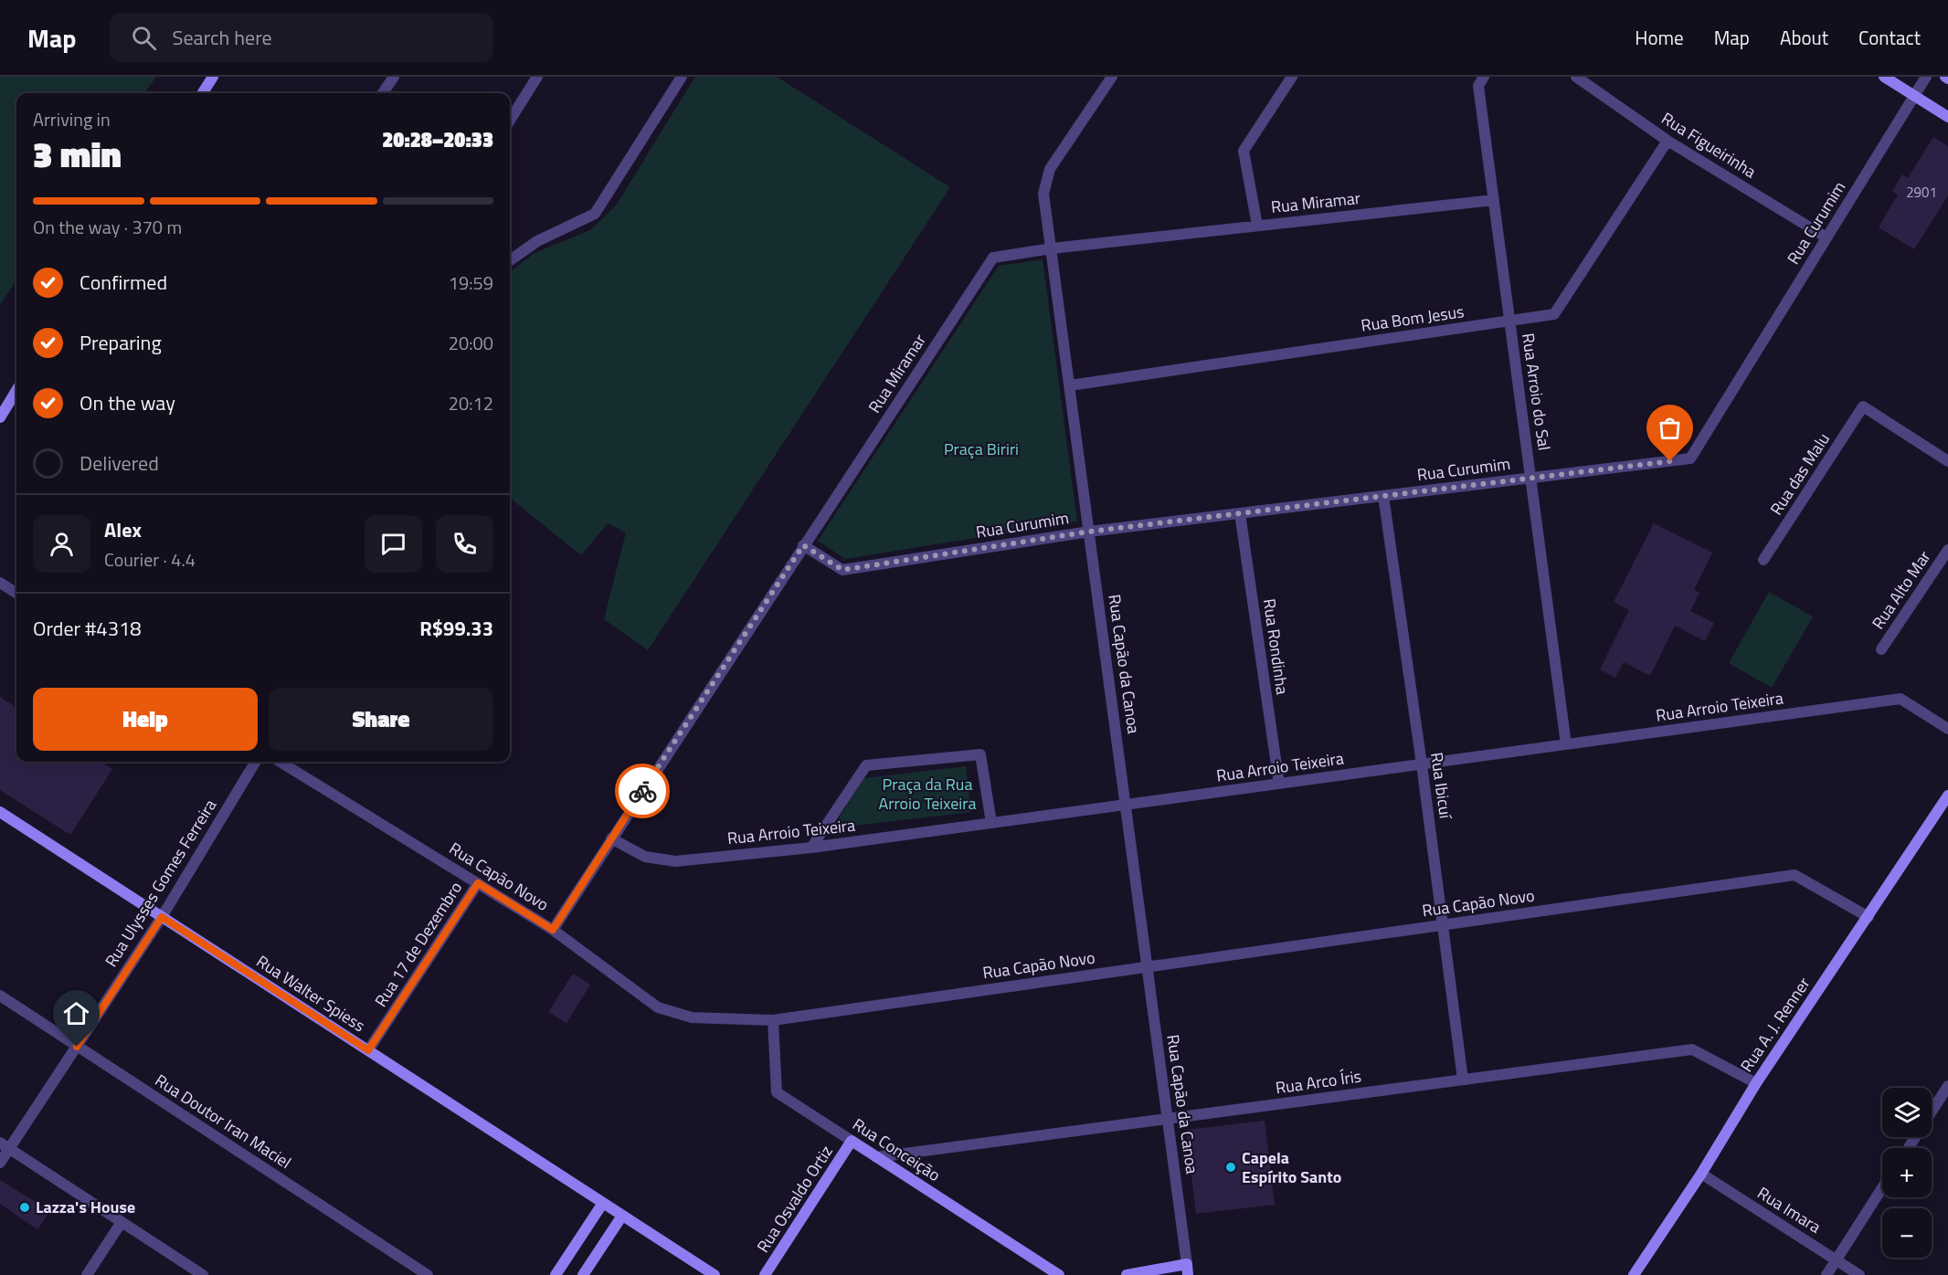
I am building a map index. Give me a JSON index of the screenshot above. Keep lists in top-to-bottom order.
{
  "streets": {
    "street": [
      "Rua Figueirinha",
      "Rua Miramar",
      "Rua Curumim",
      "Rua Bom Jesus",
      "Rua Arroio do Sal",
      "Rua das Malu",
      "Rua Alto Mar",
      "Rua Rondinha",
      "Rua Capão da Canoa",
      "Rua Arroio Teixeira",
      "Rua Ibicuí",
      "Rua Capão Novo",
      "Rua Ulysses Gomes Ferreira",
      "Rua 17 de Dezembro",
      "Rua Walter Spiess",
      "Rua A. J. Renner",
      "Rua Arco Íris",
      "Rua Doutor Iran Maciel",
      "Rua Conceição",
      "Rua Osvaldo Ortiz",
      "Rua Imara"
    ]
  },
  "crossings": [
    ["Rua Figueirinha", "Rua Curumim"],
    ["Rua Figueirinha", "Rua Bom Jesus"],
    ["Rua Miramar", "Rua Curumim"],
    ["Rua Miramar", "Rua Arroio do Sal"],
    ["Rua Miramar", "Rua Capão da Canoa"],
    ["Rua Miramar", "Rua Arroio Teixeira"],
    ["Rua Miramar", "Rua Capão Novo"],
    ["Rua Curumim", "Rua Arroio do Sal"],
    ["Rua Curumim", "Rua Rondinha"],
    ["Rua Curumim", "Rua Capão da Canoa"],
    ["Rua Curumim", "Rua Ibicuí"],
    ["Rua Bom Jesus", "Rua Arroio do Sal"],
    ["Rua Bom Jesus", "Rua Capão da Canoa"],
    ["Rua Arroio do Sal", "Rua Arroio Teixeira"],
    ["Rua Rondinha", "Rua Arroio Teixeira"],
    ["Rua Capão da Canoa", "Rua Arroio Teixeira"],
    ["Rua Capão da Canoa", "Rua Capão Novo"],
    ["Rua Capão da Canoa", "Rua Arco Íris"],
    ["Rua Arroio Teixeira", "Rua Ibicuí"],
    ["Rua Ibicuí", "Rua Capão Novo"],
    ["Rua Ibicuí", "Rua Arco Íris"],
    ["Rua Capão Novo", "Rua 17 de Dezembro"],
    ["Rua Capão Novo", "Rua A. J. Renner"],
    ["Rua Capão Novo", "Rua Conceição"],
    ["Rua Ulysses Gomes Ferreira", "Rua Walter Spiess"],
    ["Rua Ulysses Gomes Ferreira", "Rua Doutor Iran Maciel"],
    ["Rua 17 de Dezembro", "Rua Walter Spiess"],
    ["Rua A. J. Renner", "Rua Arco Íris"],
    ["Rua A. J. Renner", "Rua Imara"],
    ["Rua Arco Íris", "Rua Conceição"],
    ["Rua Conceição", "Rua Osvaldo Ortiz"]
  ],
  "parks": ["Praça Biriri", "Praça da Rua Arroio Teixeira"],
  "places": ["Capela Espírito Santo", "Lazza's House"],
  "house_numbers": ["2901"],
  "page": {
    "header": "Map",
    "search": "Search here",
    "nav": [
      "Home",
      "Map",
      "About",
      "Contact"
    ],
    "heading": ["3 min", "Arriving in", "20:28–20:33"],
    "panel": [
      "Alex",
      "Courier · 4.4",
      "Order #4318",
      "R$99.33"
    ],
    "bar": "On the way · 370 m",
    "list": [
      ["Confirmed", "19:59"],
      ["Preparing", "20:00"],
      ["On the way", "20:12"],
      "Delivered"
    ],
    "buttons": ["Help", "Share"],
    "map_buttons": ["+", "−"]
  }
}
